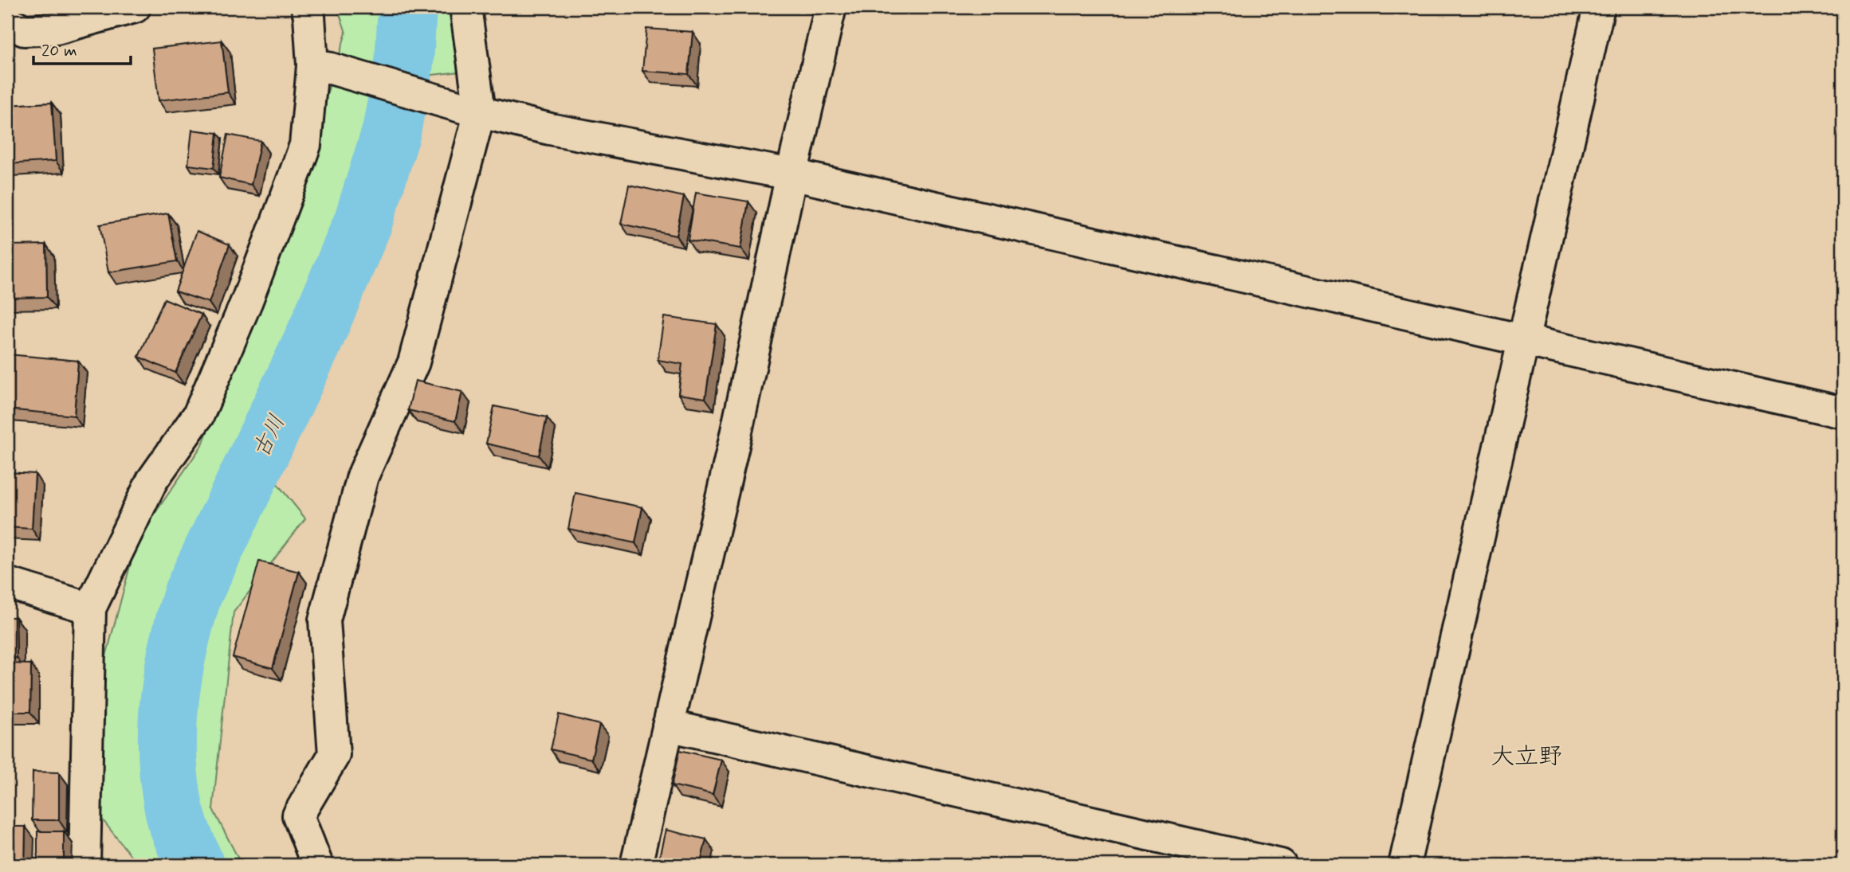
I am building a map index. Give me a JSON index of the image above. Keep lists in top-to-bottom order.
{
  "districts": ["大立野"],
  "water": ["古川"],
  "scale_bar": "20 m"
}
